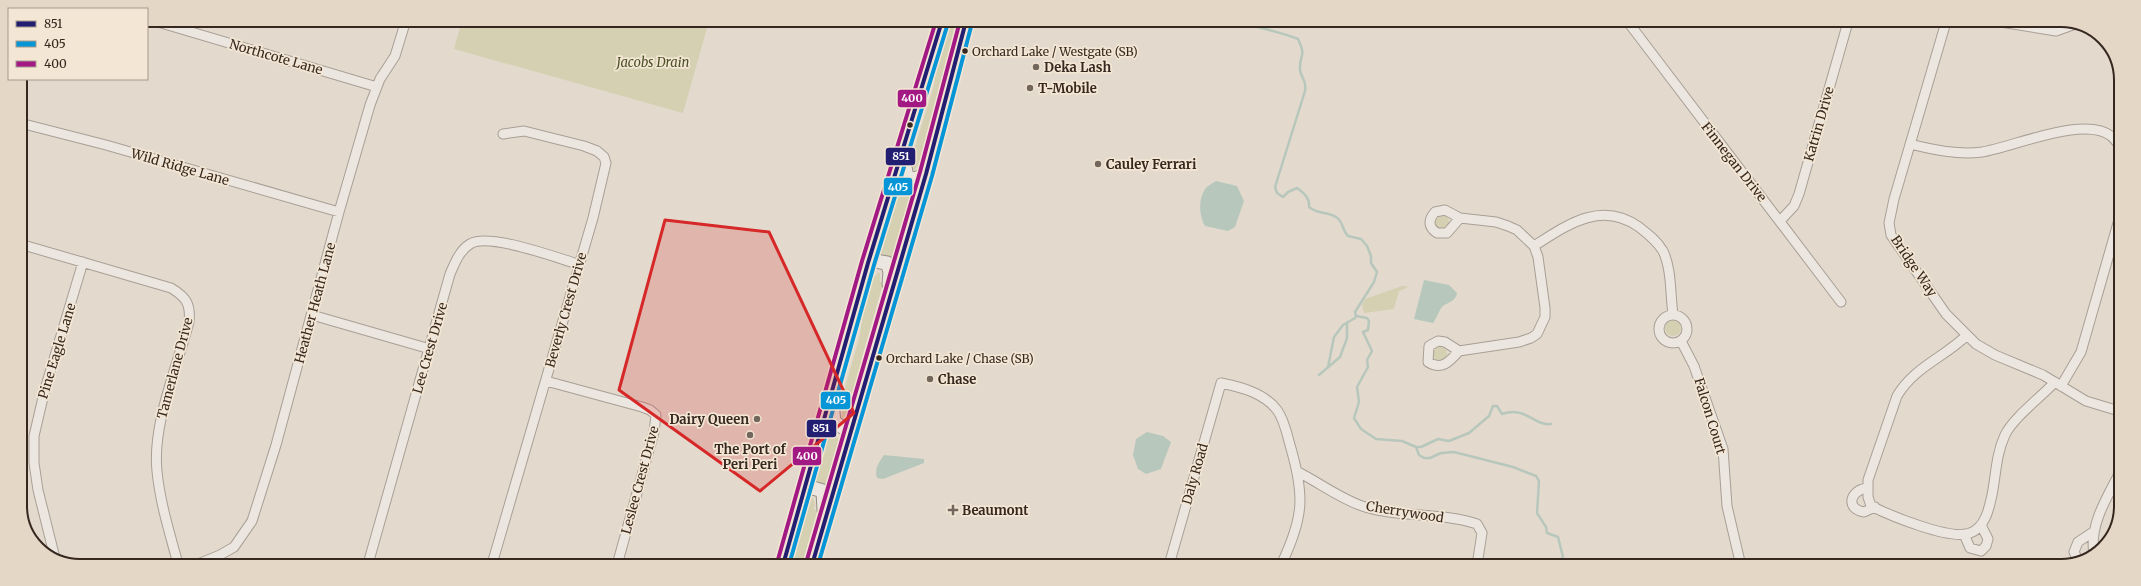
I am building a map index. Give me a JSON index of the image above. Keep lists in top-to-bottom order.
{
  "streets": {
    "street": [
      "Northcote Lane",
      "Katrin Drive",
      "Finnegan Drive",
      "Wild Ridge Lane",
      "Bridge Way",
      "Heather Heath Lane",
      "Beverly Crest Drive",
      "Lee Crest Drive",
      "Pine Eagle Lane",
      "Tamerlane Drive",
      "Falcon Court",
      "Daly Road",
      "Leslee Crest Drive",
      "Cherrywood"
    ]
  },
  "crossings": [
    ["Northcote Lane", "Heather Heath Lane"],
    ["Katrin Drive", "Finnegan Drive"],
    ["Wild Ridge Lane", "Heather Heath Lane"],
    ["Beverly Crest Drive", "Lee Crest Drive"],
    ["Beverly Crest Drive", "Leslee Crest Drive"],
    ["Pine Eagle Lane", "Tamerlane Drive"],
    ["Daly Road", "Cherrywood"]
  ],
  "parks": ["Jacobs Drain"],
  "places": {
    "other": [
      "Orchard Lake / Westgate (SB)",
      "Deka Lash",
      "T-Mobile",
      "Cauley Ferrari",
      "Orchard Lake / Chase (SB)",
      "Chase",
      "Dairy Queen",
      "The Port of Peri Peri"
    ],
    "health": ["Beaumont"]
  },
  "lines": ["transit line 851", "transit line 405", "transit line 400"],
  "legend": ["851", "405", "400"]
}
